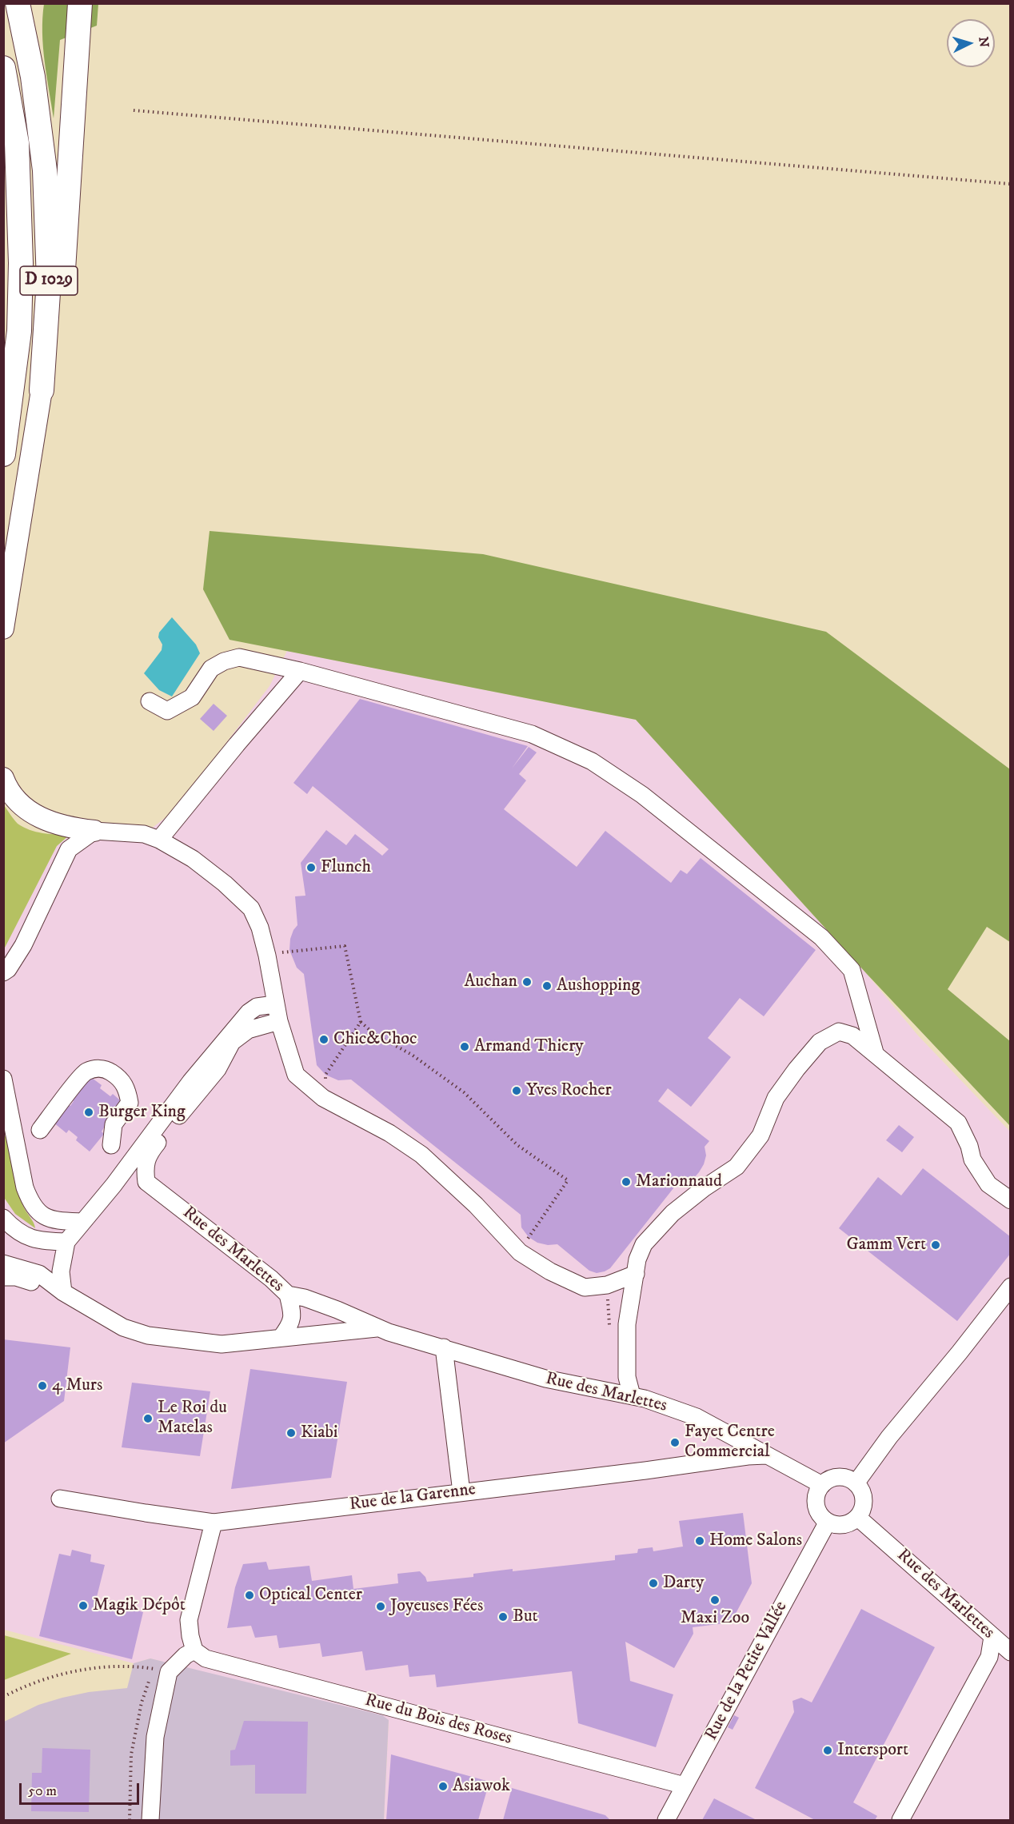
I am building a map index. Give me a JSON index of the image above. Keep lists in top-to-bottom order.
{
  "streets": {
    "highway": ["D 1029"],
    "street": [
      "Rue des Marlettes",
      "Rue de la Garenne",
      "Rue de la Petite Vallée",
      "Rue du Bois des Roses"
    ]
  },
  "crossings": [
    ["Rue des Marlettes", "Rue de la Garenne"],
    ["Rue des Marlettes", "Rue de la Petite Vallée"],
    ["Rue de la Petite Vallée", "Rue du Bois des Roses"]
  ],
  "places": [
    "Flunch",
    "Auchan",
    "Aushopping",
    "Chic&Choc",
    "Armand Thiery",
    "Yves Rocher",
    "Burger King",
    "Marionnaud",
    "Gamm Vert",
    "4 Murs",
    "Le Roi du Matelas",
    "Kiabi",
    "Fayet Centre Commercial",
    "Home Salons",
    "Darty",
    "Optical Center",
    "Maxi Zoo",
    "Magik Dépôt",
    "Joyeuses Fées",
    "But",
    "Intersport",
    "Asiawok"
  ],
  "scale_bar": "50 m",
  "north": "right"
}
